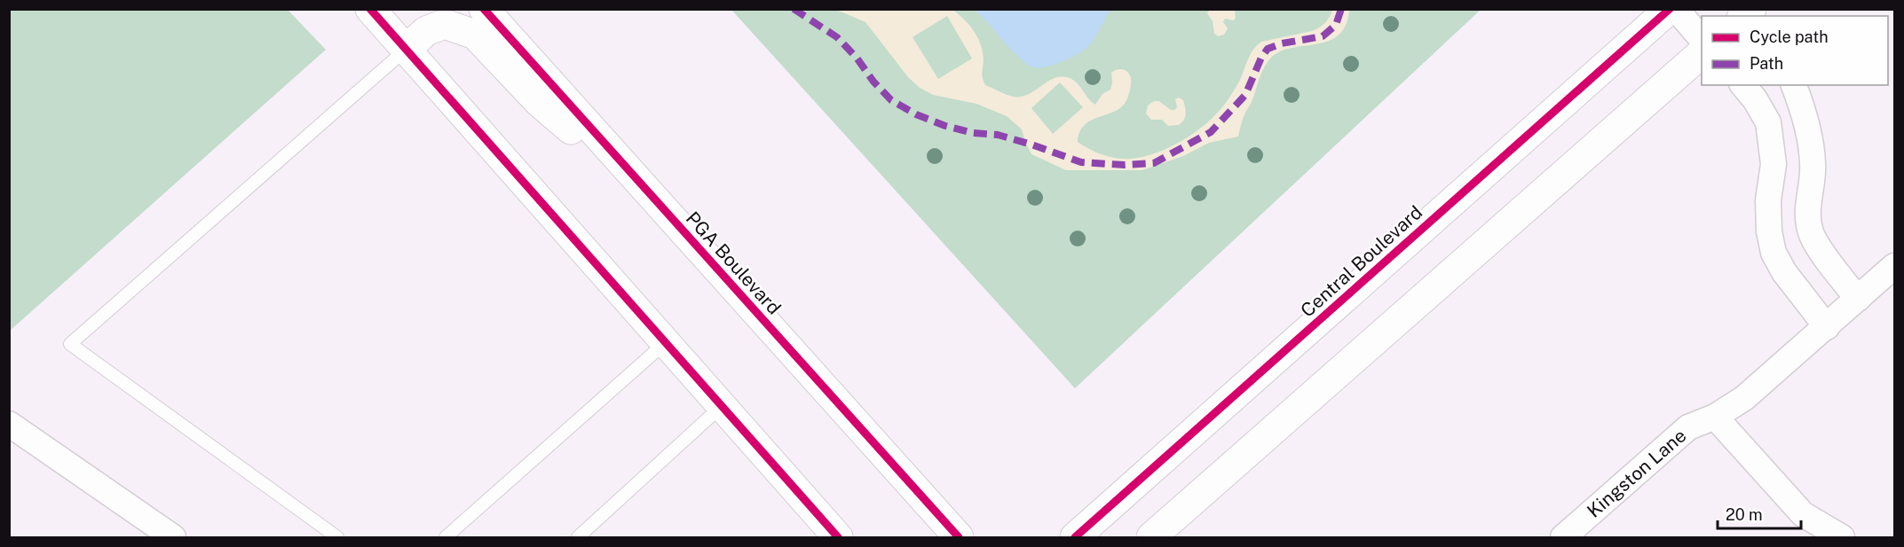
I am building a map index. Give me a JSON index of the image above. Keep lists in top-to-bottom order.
{
  "streets": {
    "main road": ["Central Boulevard", "PGA Boulevard"],
    "street": ["Kingston Lane"]
  },
  "legend": ["Cycle path", "Path"],
  "scale_bar": "20 m"
}
